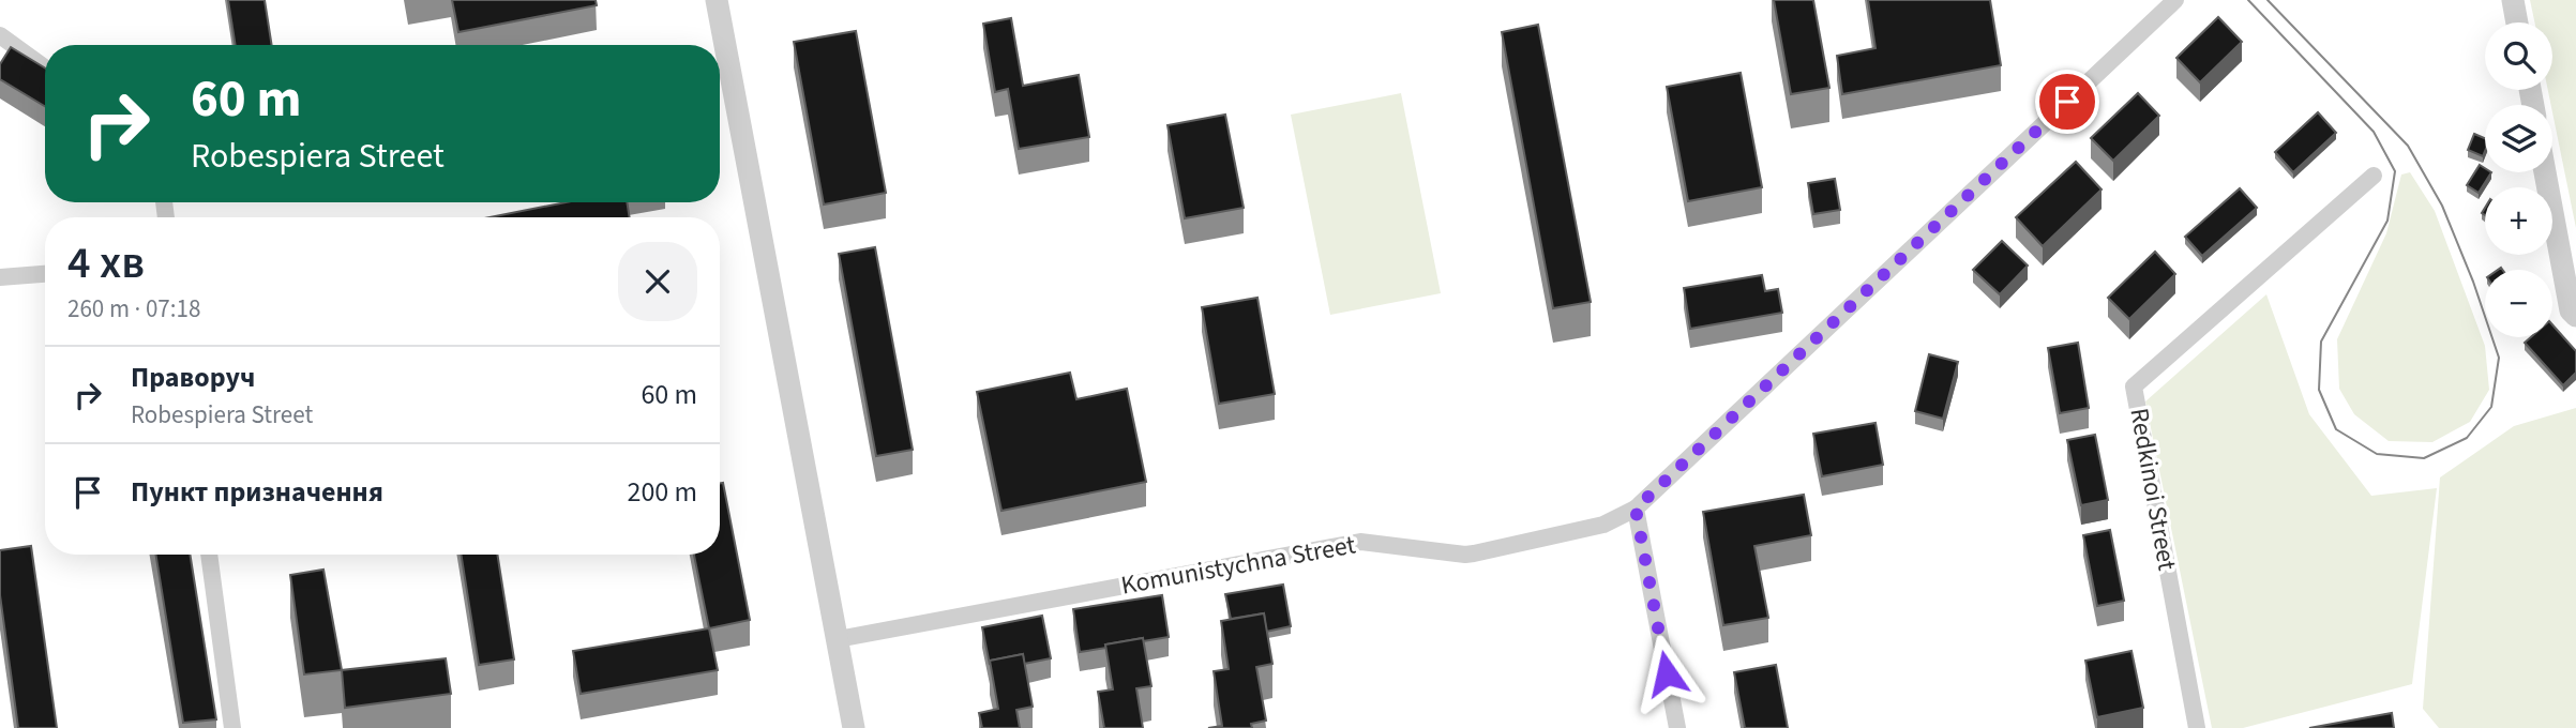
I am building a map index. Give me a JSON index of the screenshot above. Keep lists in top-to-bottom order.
{
  "streets": {
    "street": ["Redkinoi Street", "Komunistychna Street"]
  },
  "page": {
    "map_buttons": ["+", "−"],
    "turn": ["60 m", "Robespiera Street"],
    "heading": ["4 хв", "260 m · 07:18"],
    "list": [
      {
        "name": "Праворуч",
        "note": "Robespiera Street",
        "value": "60 m"
      },
      {
        "name": "Пункт призначення",
        "value": "200 m"
      }
    ]
  }
}
